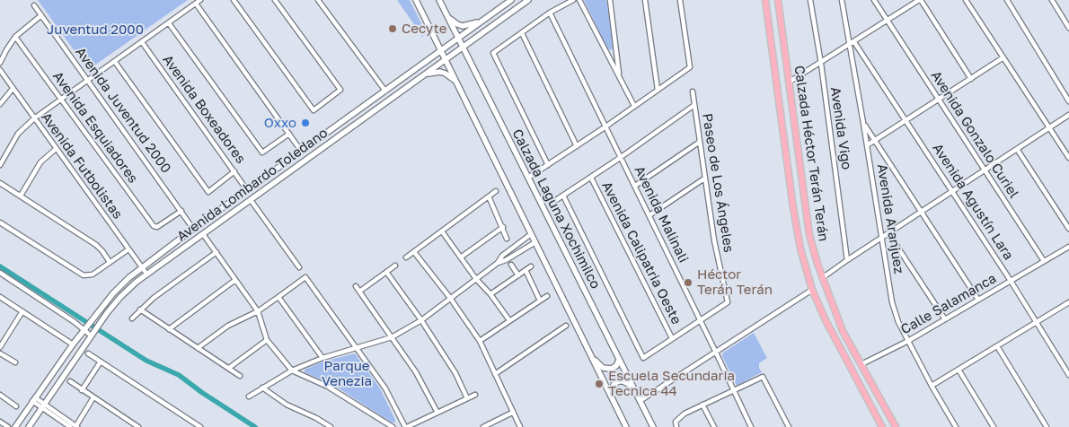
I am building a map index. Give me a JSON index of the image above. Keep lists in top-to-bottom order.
{
  "streets": {
    "main road": ["Calzada Héctor Terán Terán", "Avenida Lombardo Toledano", "Calzada Laguna Xochimilco"],
    "street": [
      "Avenida Boxeadores",
      "Avenida Juventud 2000",
      "Avenida Esquiadores",
      "Avenida Vigo",
      "Avenida Gonzalo Curiel",
      "Avenida Futbolistas",
      "Paseo de Los Ángeles",
      "Avenida Agustín Lara",
      "Avenida Malinali",
      "Avenida Aranjuez",
      "Avenida Calipatria Oeste",
      "Calle Salamanca"
    ]
  },
  "crossings": [
    ["Avenida Boxeadores", "Avenida Lombardo Toledano"],
    ["Avenida Juventud 2000", "Avenida Esquiadores"],
    ["Avenida Juventud 2000", "Avenida Lombardo Toledano"],
    ["Avenida Gonzalo Curiel", "Calle Salamanca"],
    ["Calzada Héctor Terán Terán", "Calle Salamanca"],
    ["Avenida Futbolistas", "Avenida Lombardo Toledano"],
    ["Paseo de Los Ángeles", "Avenida Malinali"],
    ["Paseo de Los Ángeles", "Avenida Calipatria Oeste"],
    ["Avenida Lombardo Toledano", "Calzada Laguna Xochimilco"],
    ["Avenida Agustín Lara", "Calle Salamanca"],
    ["Avenida Aranjuez", "Calle Salamanca"]
  ],
  "parks": ["Juventud 2000", "Parque Venezia"],
  "places": [
    "Cecyte",
    "Oxxo",
    "Héctor Terán Terán",
    "Escuela Secundaria Tecnica 44"
  ]
}
